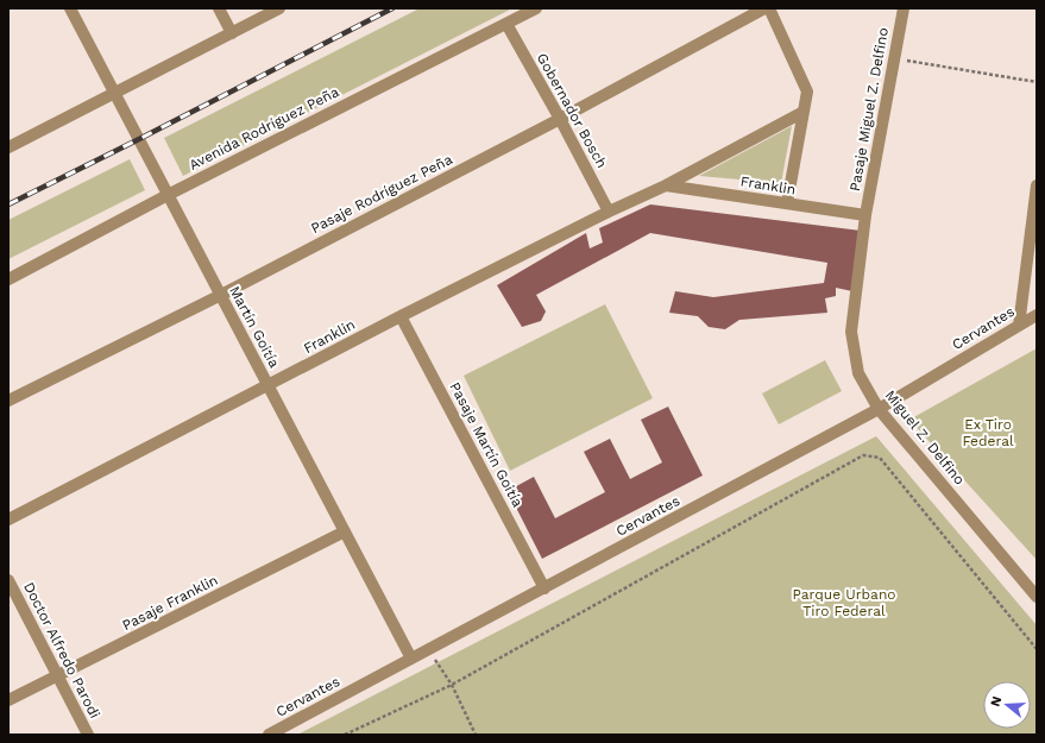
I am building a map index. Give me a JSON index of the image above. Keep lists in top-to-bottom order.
{
  "streets": {
    "street": [
      "Pasaje Miguel Z. Delfino",
      "Gobernador Bosch",
      "Avenida Rodríguez Peña",
      "Franklin",
      "Pasaje Rodríguez Peña",
      "Martín Goitía",
      "Cervantes",
      "Miguel Z. Delfino",
      "Pasaje Martín Goitía",
      "Pasaje Franklin",
      "Doctor Alfredo Parodi"
    ]
  },
  "crossings": [
    ["Pasaje Miguel Z. Delfino", "Franklin"],
    ["Pasaje Miguel Z. Delfino", "Miguel Z. Delfino"],
    ["Gobernador Bosch", "Avenida Rodríguez Peña"],
    ["Gobernador Bosch", "Franklin"],
    ["Gobernador Bosch", "Pasaje Rodríguez Peña"],
    ["Avenida Rodríguez Peña", "Martín Goitía"],
    ["Franklin", "Martín Goitía"],
    ["Franklin", "Miguel Z. Delfino"],
    ["Franklin", "Pasaje Martín Goitía"],
    ["Pasaje Rodríguez Peña", "Martín Goitía"],
    ["Martín Goitía", "Cervantes"],
    ["Martín Goitía", "Pasaje Franklin"],
    ["Cervantes", "Miguel Z. Delfino"],
    ["Cervantes", "Pasaje Martín Goitía"],
    ["Pasaje Franklin", "Doctor Alfredo Parodi"]
  ],
  "parks": ["Ex Tiro Federal", "Parque Urbano Tiro Federal"],
  "north": "left"
}
